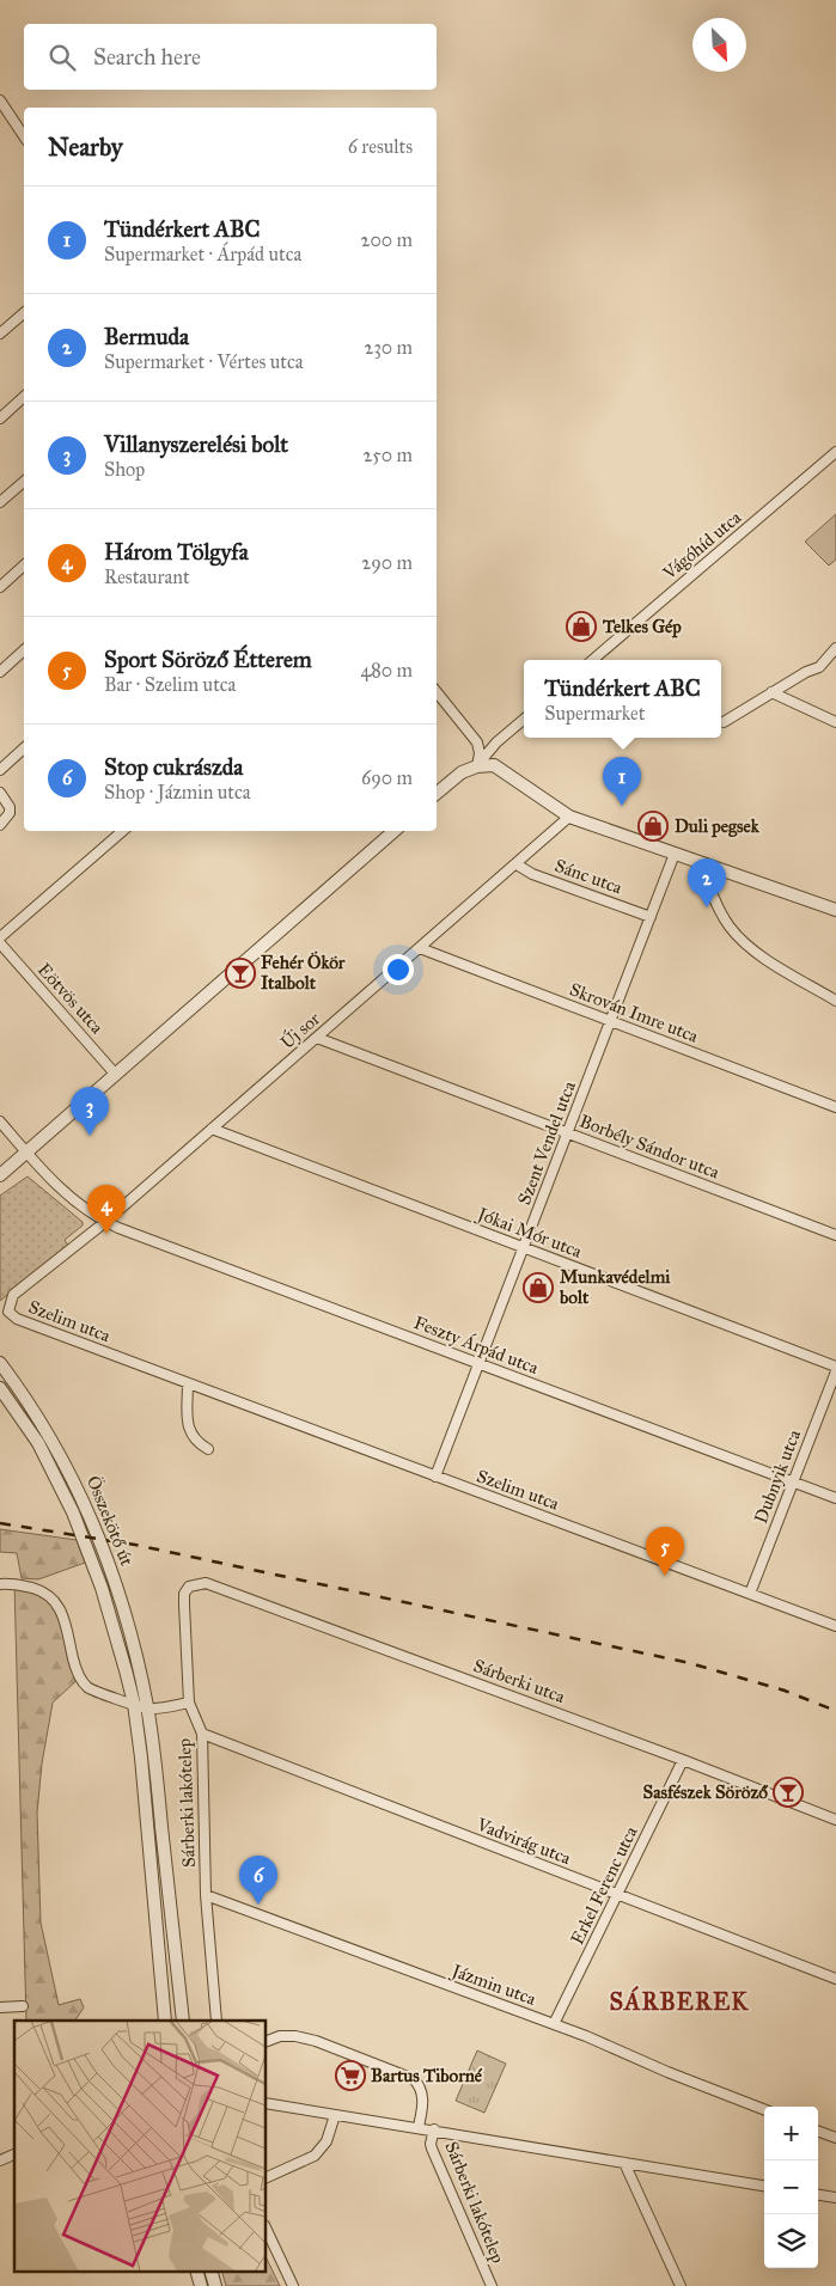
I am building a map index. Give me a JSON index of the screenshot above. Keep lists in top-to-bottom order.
{
  "streets": {
    "street": [
      "Vágóhíd utca",
      "Sánc utca",
      "Eötvös utca",
      "Skrován Imre utca",
      "Új sor",
      "Szent Vendel utca",
      "Borbély Sándor utca",
      "Jókai Mór utca",
      "Szelim utca",
      "Feszty Árpád utca",
      "Dubnyik utca",
      "Összekötő út",
      "Sárberki utca",
      "Sárberki lakótelep",
      "Vadvirág utca",
      "Erkel Ferenc utca",
      "Jázmin utca"
    ]
  },
  "crossings": [
    ["Sánc utca", "Új sor"],
    ["Sánc utca", "Szent Vendel utca"],
    ["Skrován Imre utca", "Új sor"],
    ["Skrován Imre utca", "Szent Vendel utca"],
    ["Új sor", "Borbély Sándor utca"],
    ["Új sor", "Jókai Mór utca"],
    ["Új sor", "Szelim utca"],
    ["Új sor", "Feszty Árpád utca"],
    ["Szent Vendel utca", "Borbély Sándor utca"],
    ["Szent Vendel utca", "Jókai Mór utca"],
    ["Szent Vendel utca", "Szelim utca"],
    ["Szent Vendel utca", "Feszty Árpád utca"],
    ["Szelim utca", "Dubnyik utca"],
    ["Feszty Árpád utca", "Dubnyik utca"],
    ["Sárberki utca", "Sárberki lakótelep"],
    ["Sárberki utca", "Erkel Ferenc utca"],
    ["Sárberki lakótelep", "Vadvirág utca"],
    ["Sárberki lakótelep", "Jázmin utca"],
    ["Vadvirág utca", "Erkel Ferenc utca"],
    ["Erkel Ferenc utca", "Jázmin utca"]
  ],
  "districts": ["SÁRBEREK"],
  "places": {
    "shop": ["Telkes Gép", "Duli pegsek", "Munkavédelmi bolt"],
    "bar": ["Fehér Ökör Italbolt", "Sasfészek Söröző"],
    "supermarket": ["Bartus Tiborné"]
  },
  "north": "bottom right",
  "page": {
    "search": "Search here",
    "heading": ["Nearby", "6 results"],
    "list": [
      {
        "mark": "1",
        "name": "Tündérkert ABC",
        "note": "Supermarket · Árpád utca",
        "value": "200 m"
      },
      {
        "mark": "2",
        "name": "Bermuda",
        "note": "Supermarket · Vértes utca",
        "value": "230 m"
      },
      {
        "mark": "3",
        "name": "Villanyszerelési bolt",
        "note": "Shop",
        "value": "250 m"
      },
      {
        "mark": "4",
        "name": "Három Tölgyfa",
        "note": "Restaurant",
        "value": "290 m"
      },
      {
        "mark": "5",
        "name": "Sport Söröző Étterem",
        "note": "Bar · Szelim utca",
        "value": "480 m"
      },
      {
        "mark": "6",
        "name": "Stop cukrászda",
        "note": "Shop · Jázmin utca",
        "value": "690 m"
      }
    ],
    "popup": ["Tündérkert ABC", "Supermarket"],
    "pins": [
      "1",
      "2",
      "3",
      "4",
      "5",
      "6"
    ],
    "map_buttons": ["+", "−"]
  }
}
